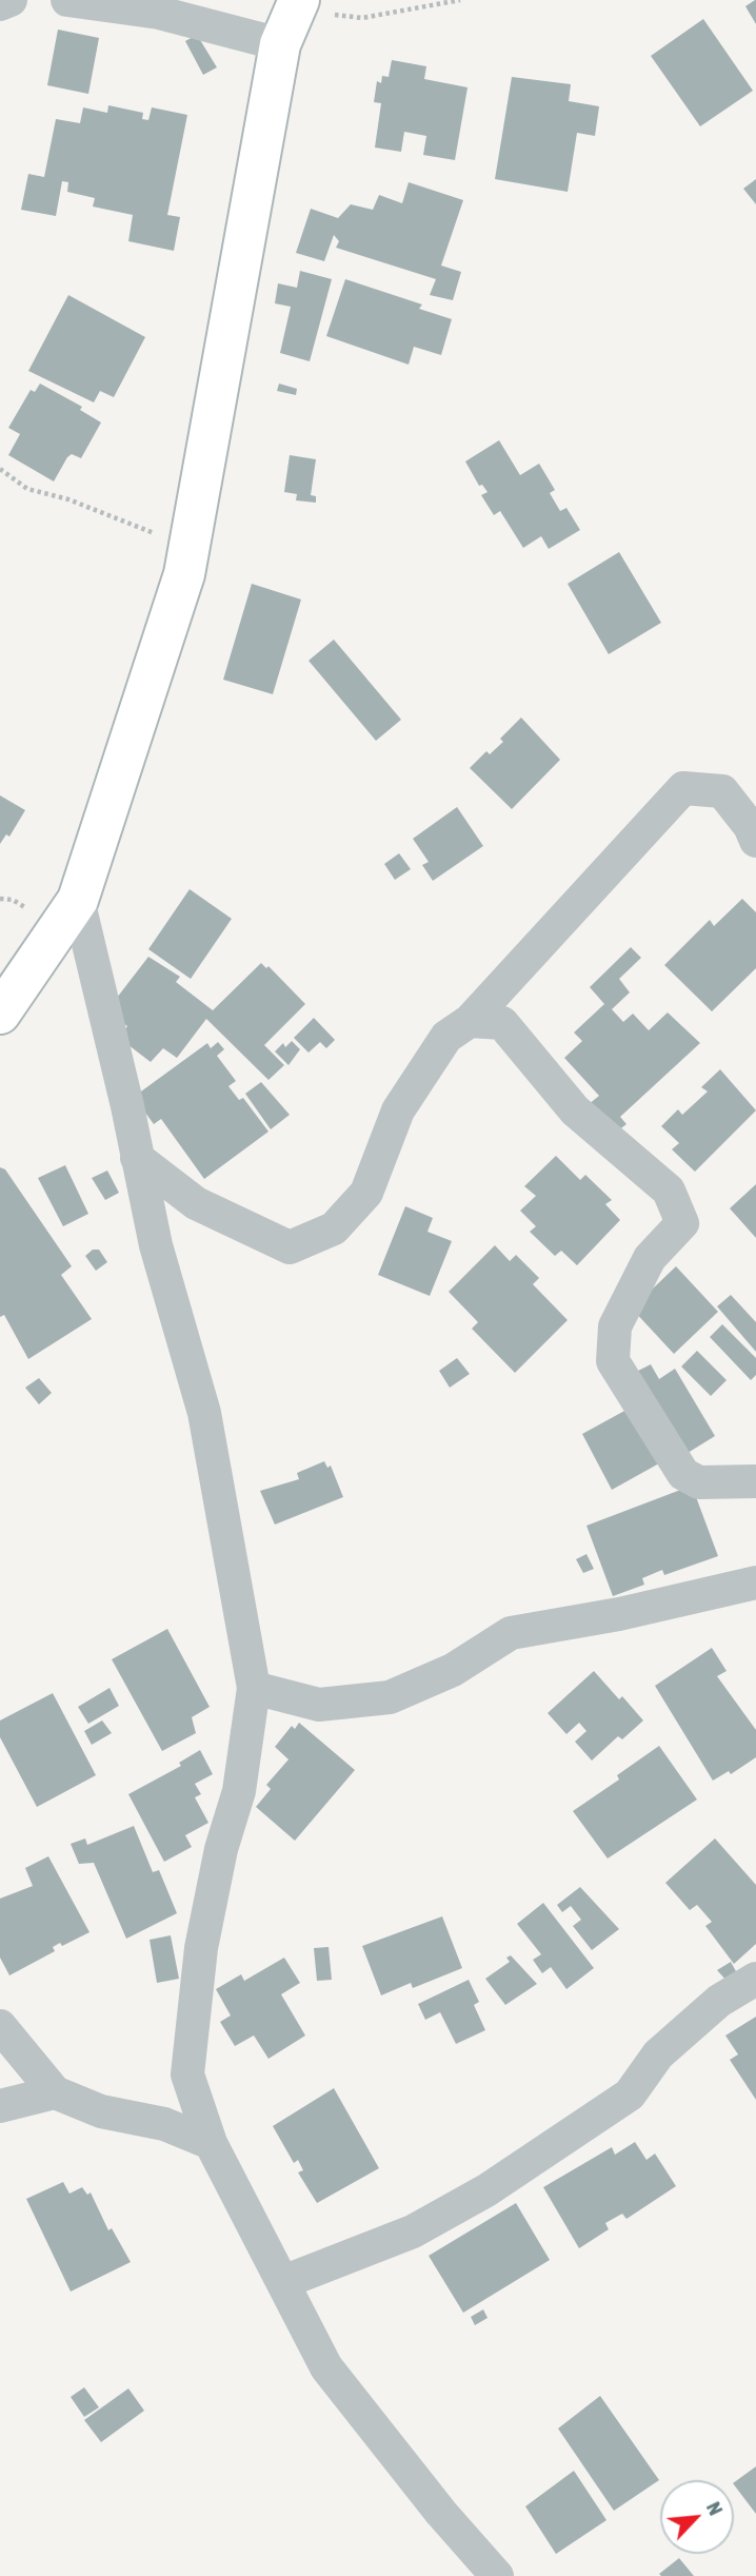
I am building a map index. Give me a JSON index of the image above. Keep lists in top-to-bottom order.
{
  "north": "top right"
}
